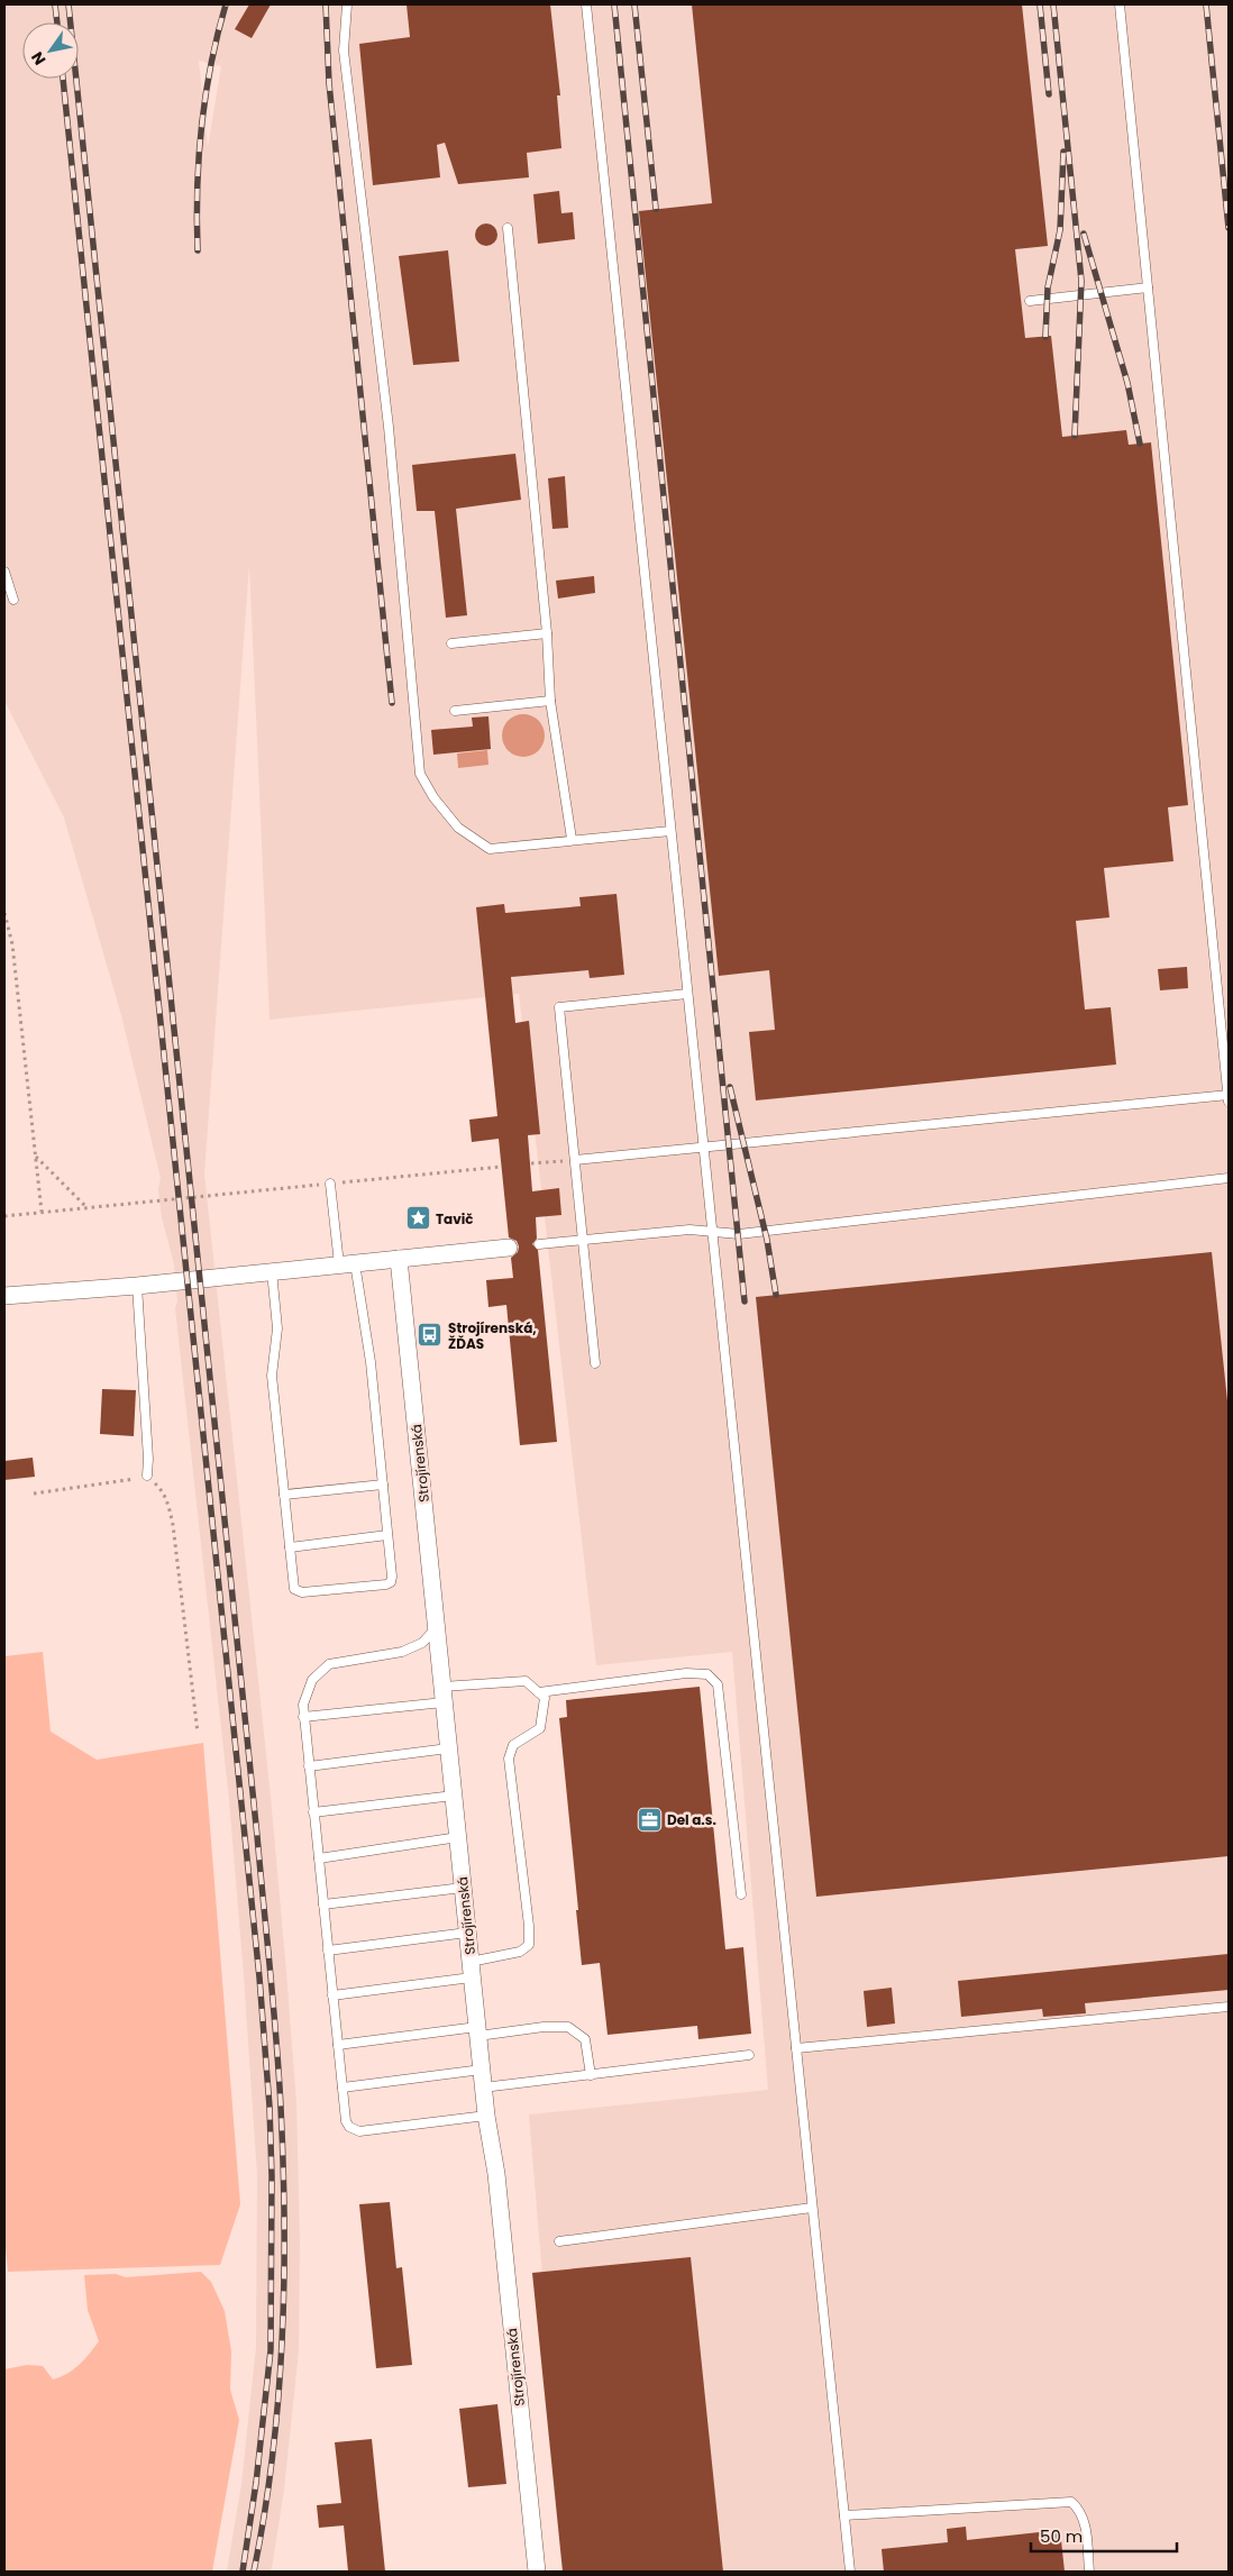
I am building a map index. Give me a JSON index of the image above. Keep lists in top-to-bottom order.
{
  "streets": {
    "street": ["Strojírenská"]
  },
  "places": {
    "place": ["Tavič"],
    "bus stop": ["Strojírenská, ŽĎAS"],
    "office": ["Del a.s."]
  },
  "scale_bar": "50 m",
  "north": "bottom left"
}
